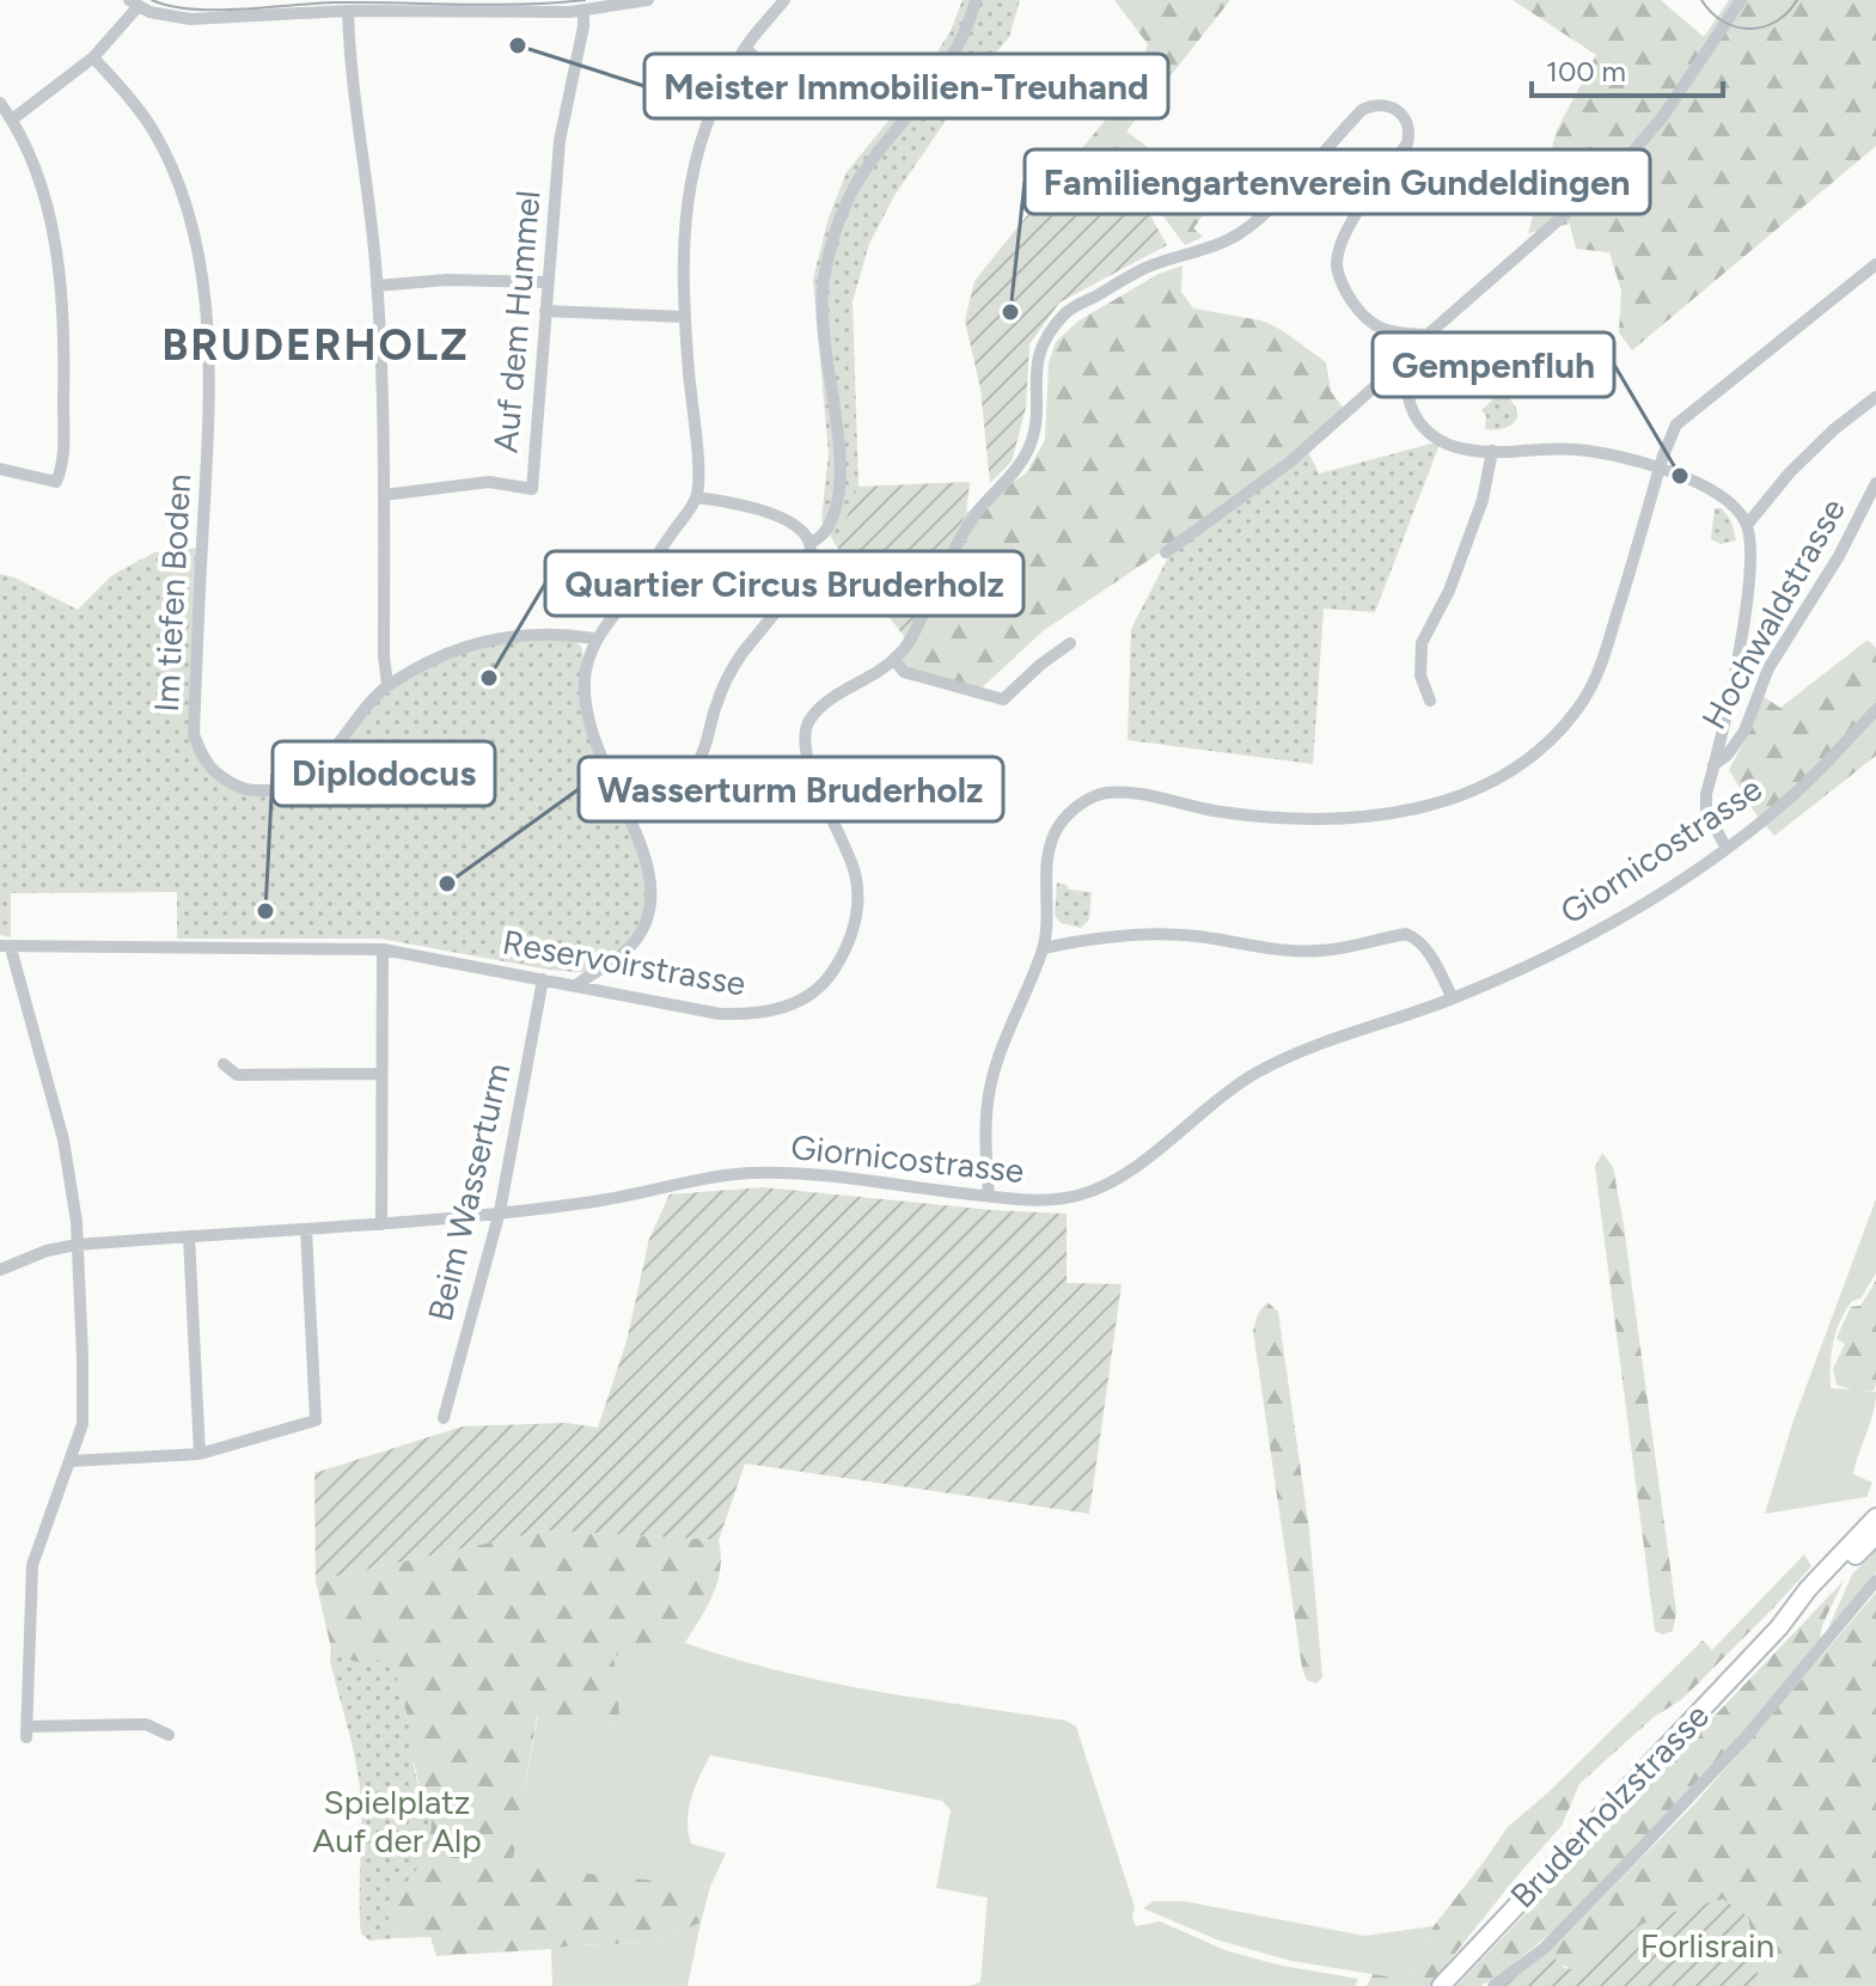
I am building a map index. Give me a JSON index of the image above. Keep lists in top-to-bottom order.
{
  "streets": {
    "main road": ["Bruderholzstrasse"],
    "street": [
      "Auf dem Hummel",
      "Im tiefen Boden",
      "Hochwaldstrasse",
      "Giornicostrasse",
      "Reservoirstrasse",
      "Beim Wasserturm"
    ]
  },
  "crossings": [
    ["Giornicostrasse", "Beim Wasserturm"],
    ["Reservoirstrasse", "Beim Wasserturm"]
  ],
  "districts": ["BRUDERHOLZ"],
  "parks": ["Spielplatz Auf der Alp", "Forlisrain"],
  "places": [
    "Meister Immobilien-Treuhand",
    "Familiengartenverein Gundeldingen",
    "Gempenfluh",
    "Quartier Circus Bruderholz",
    "Wasserturm Bruderholz",
    "Diplodocus"
  ],
  "scale_bar": "100 m"
}
